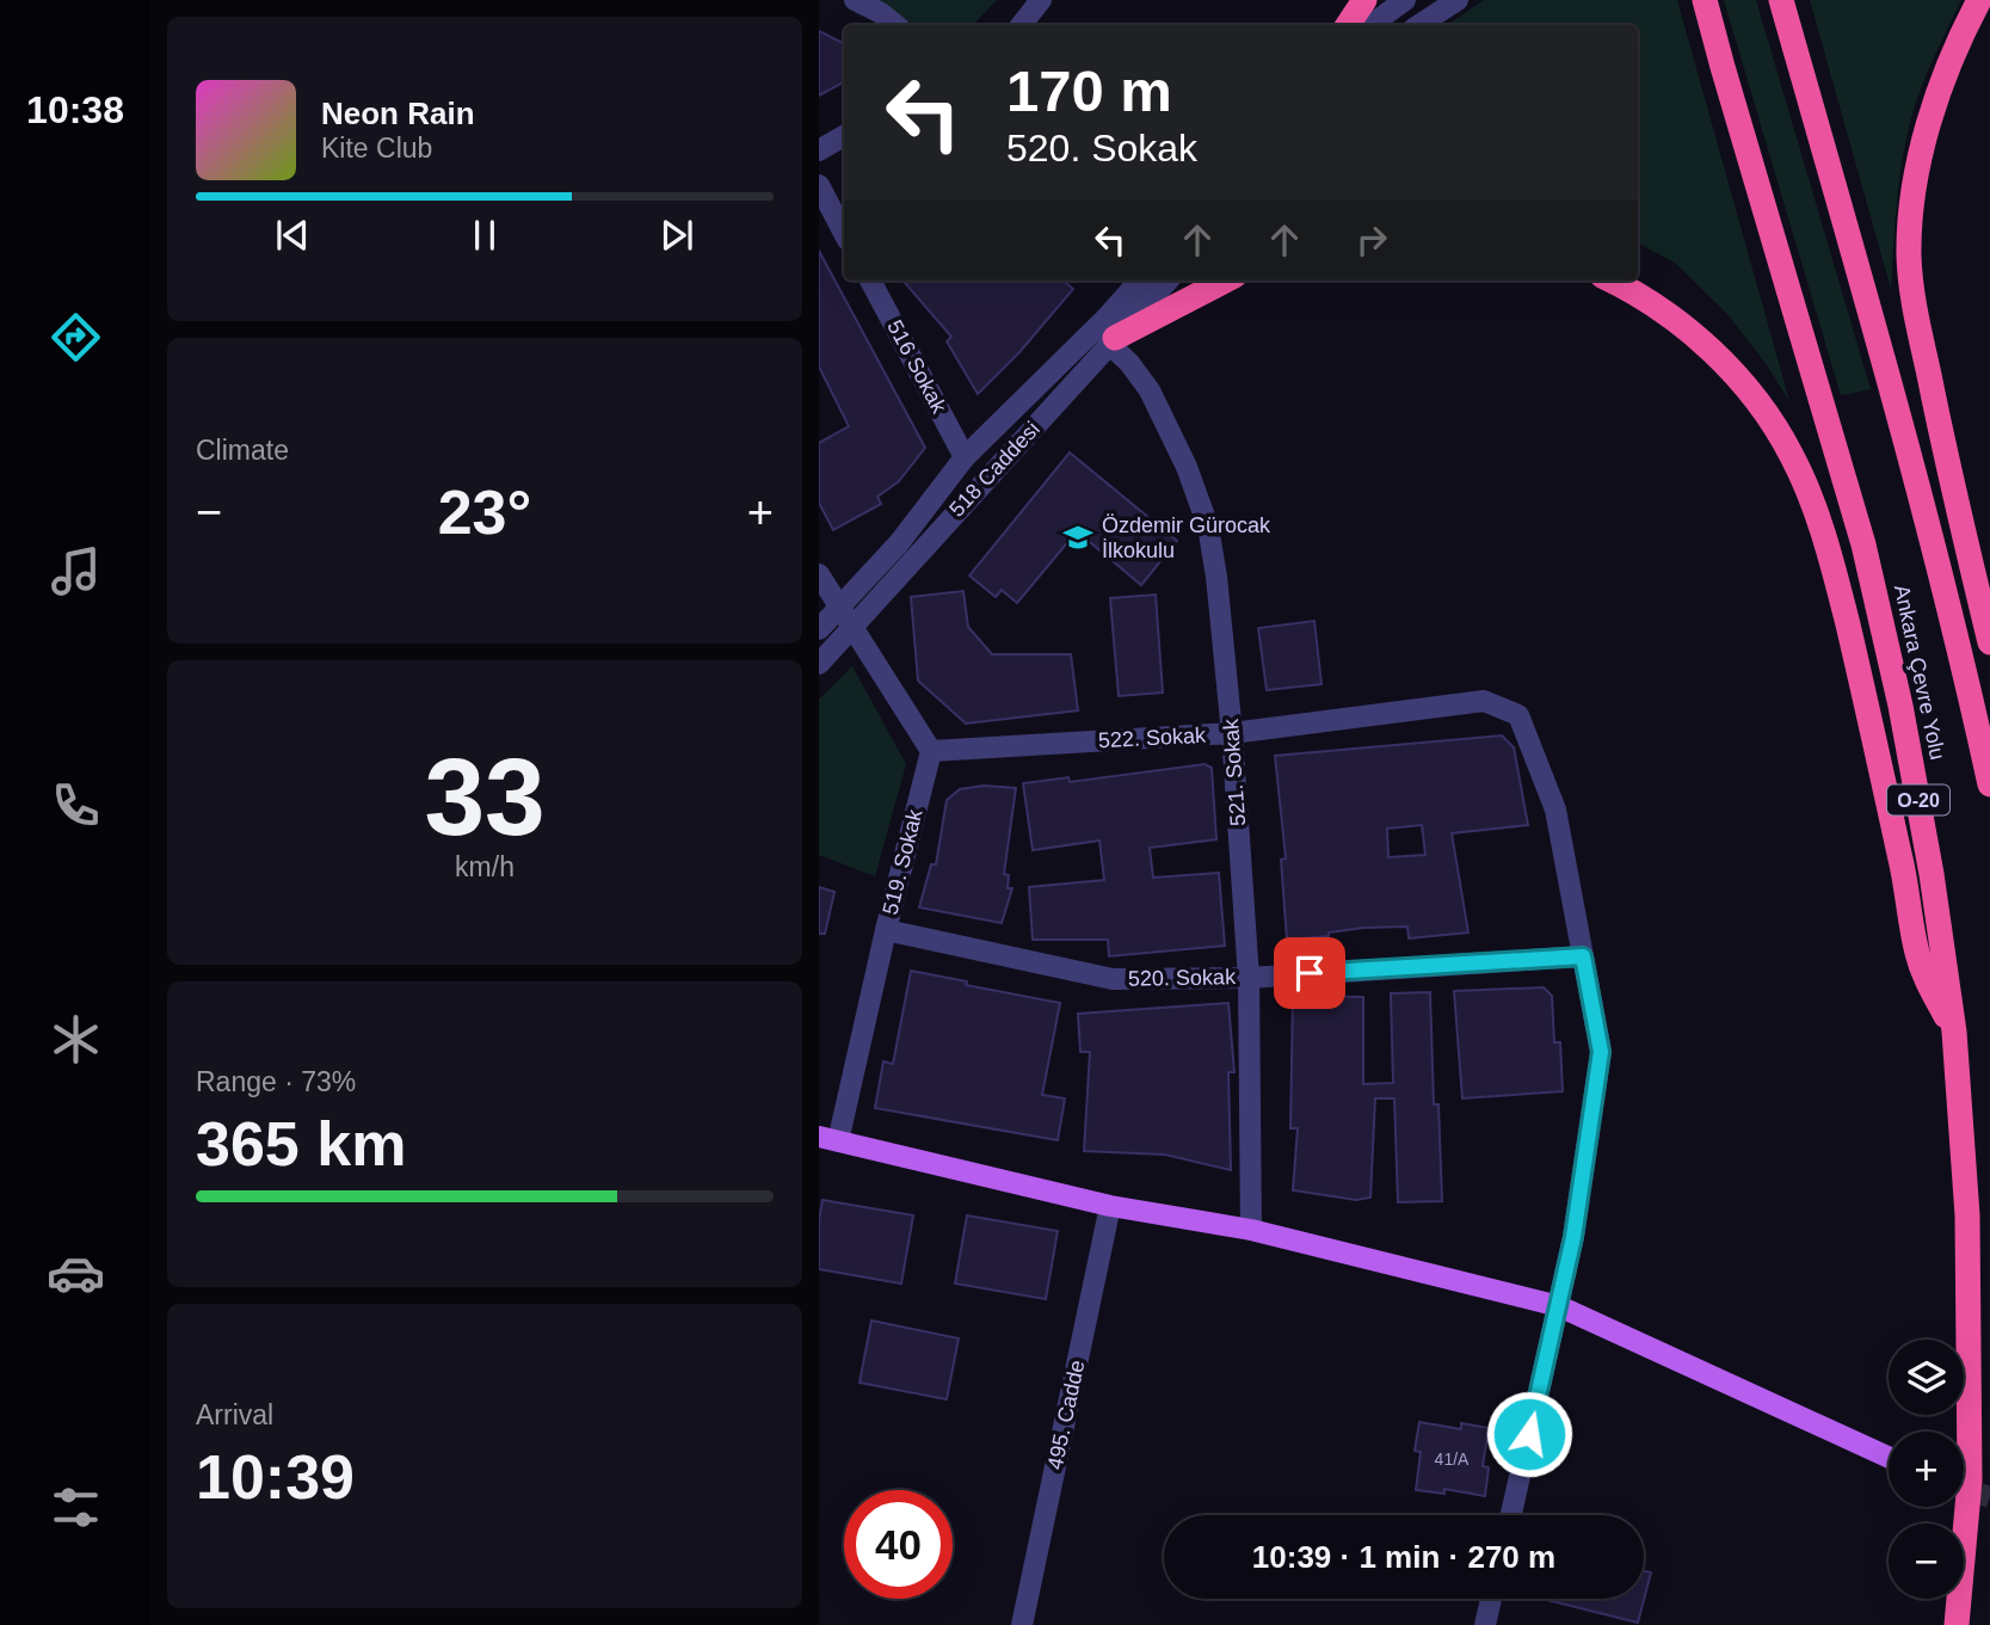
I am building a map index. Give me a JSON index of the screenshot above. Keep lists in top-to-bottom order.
{
  "streets": {
    "highway": ["Ankara Çevre Yolu", "O-20"],
    "street": [
      "516 Sokak",
      "518 Caddesi",
      "522. Sokak",
      "521. Sokak",
      "519. Sokak",
      "520. Sokak",
      "495. Cadde"
    ]
  },
  "crossings": [
    ["516 Sokak", "518 Caddesi"],
    ["518 Caddesi", "521. Sokak"],
    ["522. Sokak", "521. Sokak"],
    ["522. Sokak", "519. Sokak"],
    ["522. Sokak", "520. Sokak"],
    ["521. Sokak", "520. Sokak"],
    ["519. Sokak", "520. Sokak"]
  ],
  "places": {
    "school or university": ["Özdemir Gürocak İlkokulu"]
  },
  "house_numbers": ["41/A"],
  "page": {
    "tabs": "10:38",
    "turn": ["170 m", "520. Sokak"],
    "song": ["Neon Rain", "Kite Club"],
    "tile": [
      "Climate",
      ["33", "km/h"],
      ["Range · 73%", "365 km"],
      ["Arrival", "10:39"]
    ],
    "heat": ["−", "23°", "+"],
    "map_buttons": ["+", "−"],
    "limit": "40",
    "trip": "10:39 · 1 min · 270 m"
  }
}
